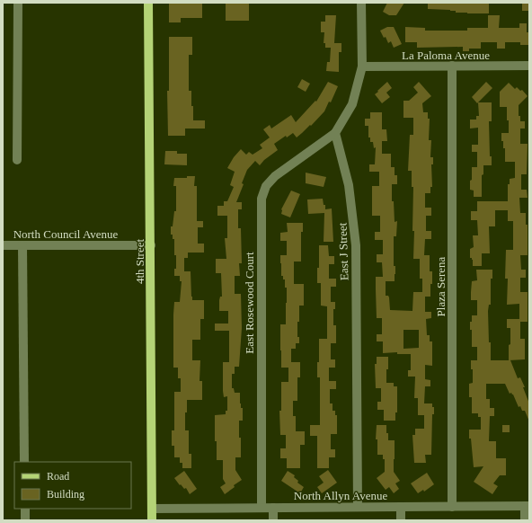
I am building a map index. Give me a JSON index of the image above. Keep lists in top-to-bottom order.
{
  "streets": {
    "main road": ["4th Street"],
    "street": [
      "La Paloma Avenue",
      "North Council Avenue",
      "East J Street",
      "Plaza Serena",
      "East Rosewood Court",
      "North Allyn Avenue"
    ]
  },
  "crossings": [
    ["La Paloma Avenue", "Plaza Serena"],
    ["North Council Avenue", "4th Street"],
    ["East J Street", "East Rosewood Court"],
    ["East J Street", "North Allyn Avenue"],
    ["4th Street", "North Allyn Avenue"],
    ["Plaza Serena", "North Allyn Avenue"],
    ["East Rosewood Court", "North Allyn Avenue"]
  ],
  "legend": ["Road", "Building"]
}
